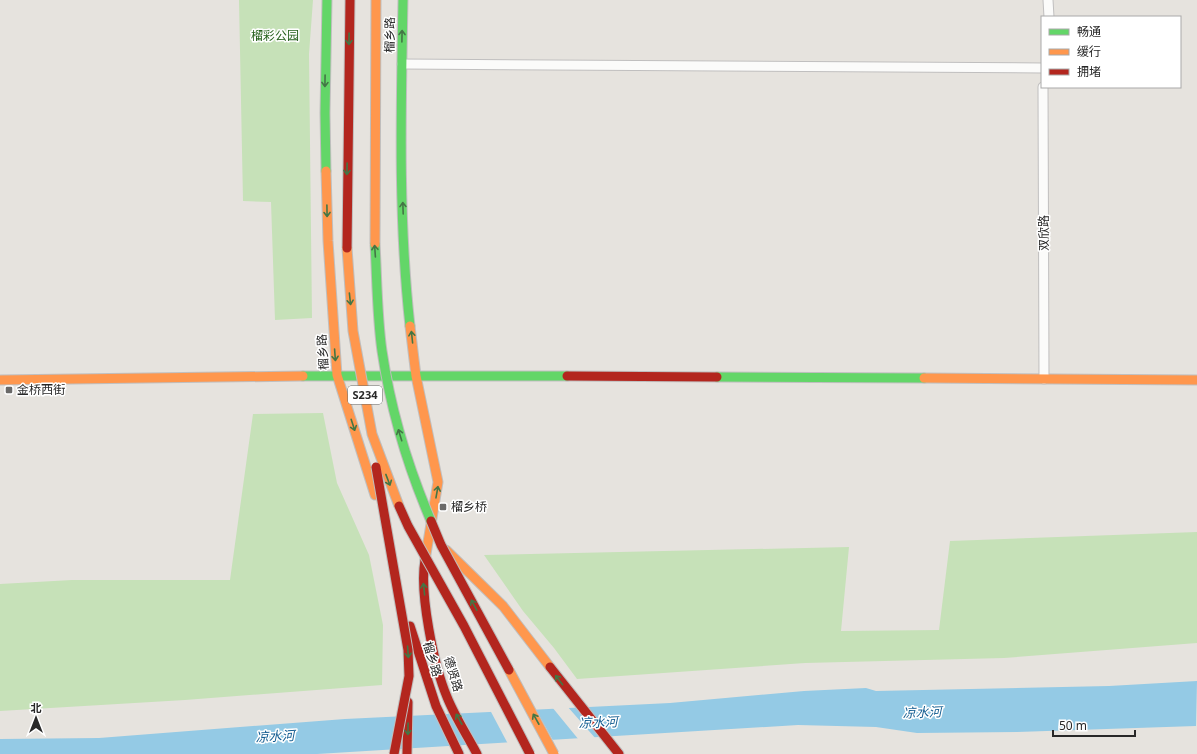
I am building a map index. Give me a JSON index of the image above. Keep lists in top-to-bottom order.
{
  "streets": {
    "main road": ["榴乡路", "S234", "德贤路"],
    "street": ["双欣路"]
  },
  "crossings": [
    ["榴乡路", "德贤路"]
  ],
  "water": ["凉水河"],
  "parks": ["榴彩公园"],
  "places": {
    "transit": ["金桥西街", "榴乡桥"]
  },
  "legend": ["畅通", "缓行", "拥堵"],
  "scale_bar": "50 m",
  "north": "top"
}
